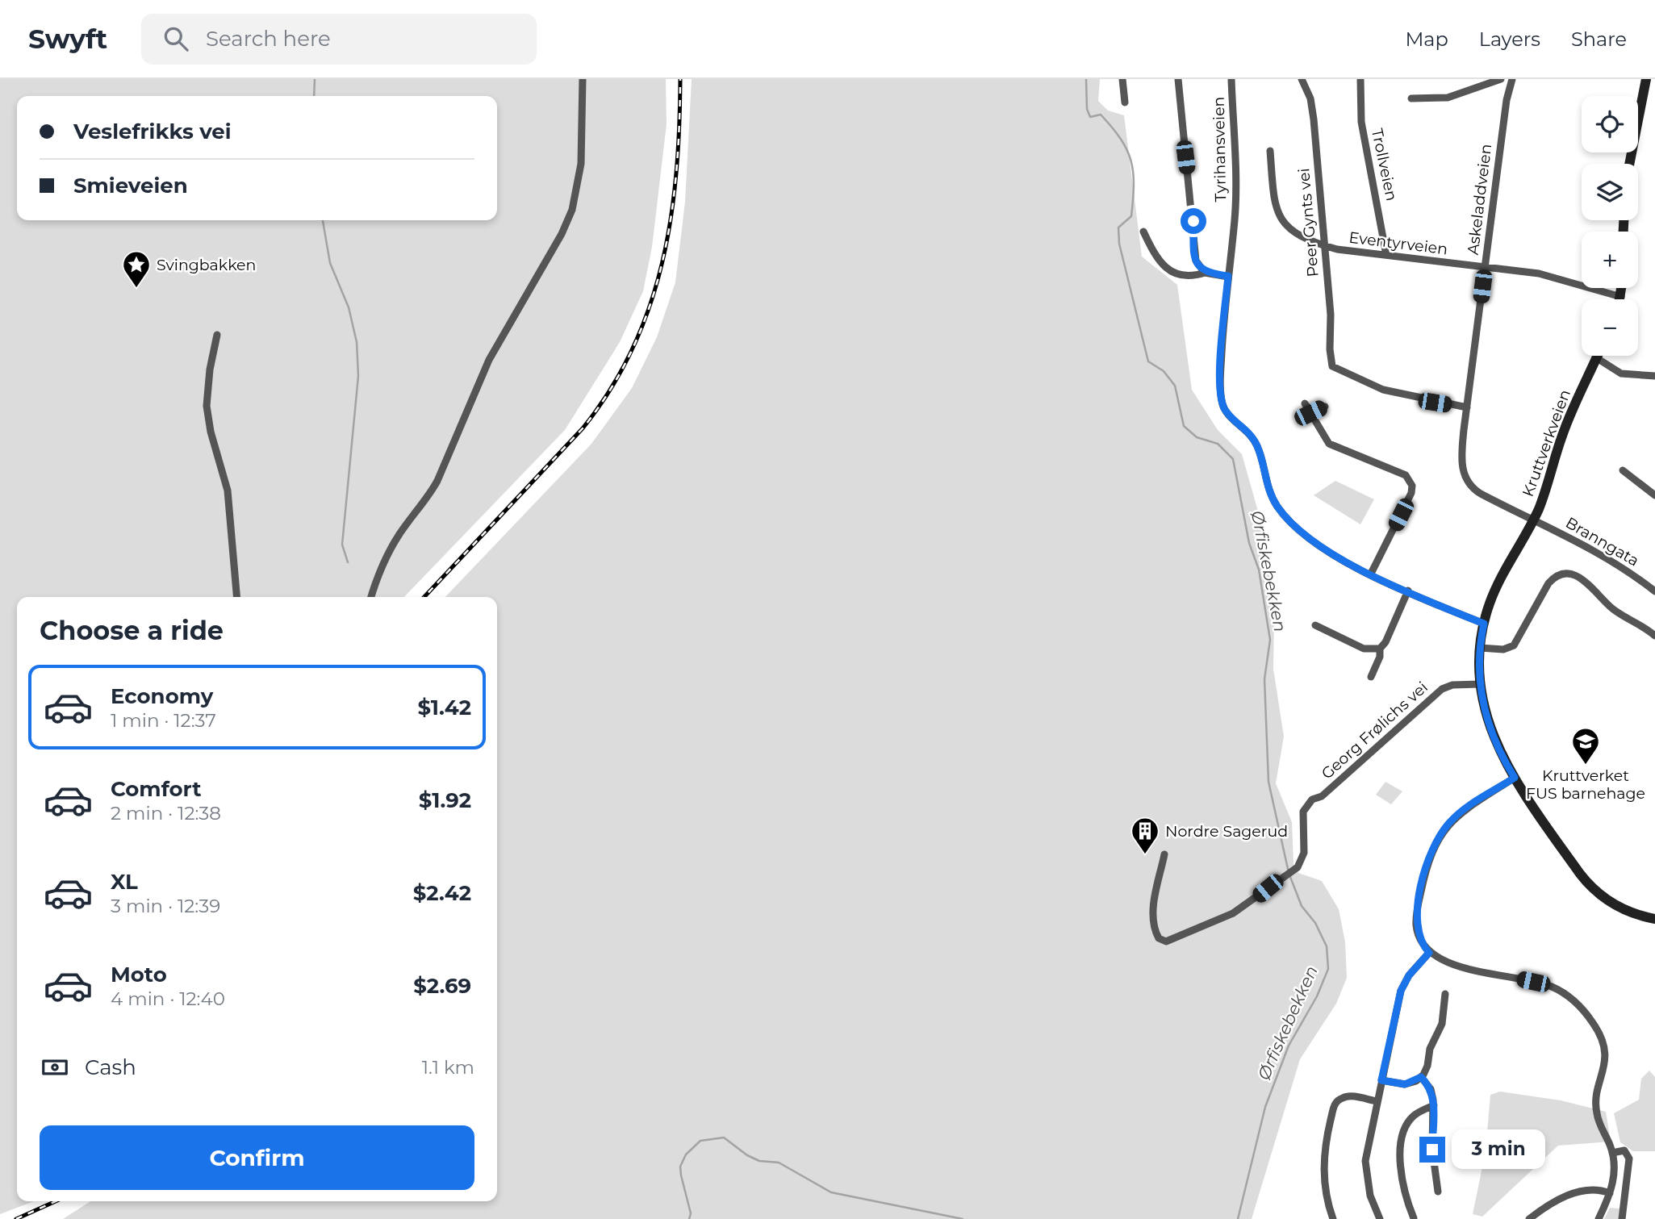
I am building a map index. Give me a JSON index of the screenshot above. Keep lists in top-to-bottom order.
{
  "streets": {
    "street": [
      "Tyrihansveien",
      "Trollveien",
      "Askeladdveien",
      "Peer Gynts vei",
      "Eventyrveien",
      "Kruttverkveien",
      "Branngata",
      "Georg Frølichs vei"
    ]
  },
  "crossings": [
    ["Trollveien", "Eventyrveien"],
    ["Askeladdveien", "Peer Gynts vei"],
    ["Askeladdveien", "Eventyrveien"],
    ["Askeladdveien", "Kruttverkveien"],
    ["Askeladdveien", "Branngata"],
    ["Peer Gynts vei", "Eventyrveien"],
    ["Kruttverkveien", "Branngata"],
    ["Kruttverkveien", "Georg Frølichs vei"]
  ],
  "water": ["Ørfiskebekken"],
  "places": {
    "place": ["Svingbakken"],
    "school or university": ["Kruttverket FUS barnehage"],
    "building": ["Nordre Sagerud"]
  },
  "page": {
    "header": "Swyft",
    "search": "Search here",
    "nav": ["Map", "Layers", "Share"],
    "map_buttons": ["+", "−"],
    "banner": ["Veslefrikks vei", "Smieveien"],
    "heading": "Choose a ride",
    "list": [
      {
        "name": "Economy",
        "note": "1 min · 12:37",
        "value": "$1.42"
      },
      {
        "name": "Comfort",
        "note": "2 min · 12:38",
        "value": "$1.92"
      },
      {
        "name": "XL",
        "note": "3 min · 12:39",
        "value": "$2.42"
      },
      {
        "name": "Moto",
        "note": "4 min · 12:40",
        "value": "$2.69"
      }
    ],
    "pay": ["Cash", "1.1 km"],
    "buttons": "Confirm",
    "bubble": "3 min"
  }
}
